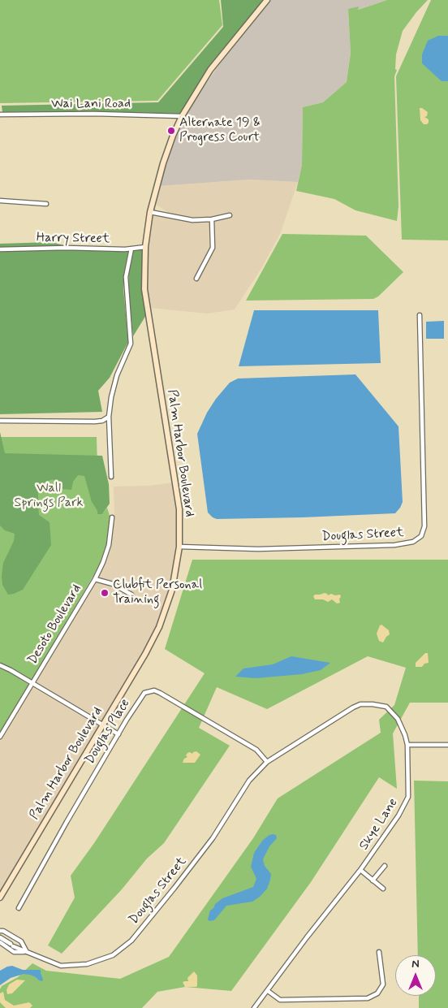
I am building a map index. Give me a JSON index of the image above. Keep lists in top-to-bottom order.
{
  "streets": {
    "main road": ["Palm Harbor Boulevard"],
    "street": [
      "Wai Lani Road",
      "Harry Street",
      "Douglas Street",
      "Desoto Boulevard",
      "Douglas Place",
      "Skye Lane"
    ]
  },
  "crossings": [
    ["Wai Lani Road", "Palm Harbor Boulevard"],
    ["Harry Street", "Palm Harbor Boulevard"],
    ["Palm Harbor Boulevard", "Douglas Street"],
    ["Douglas Street", "Douglas Place"],
    ["Douglas Street", "Skye Lane"],
    ["Douglas Place", "Skye Lane"]
  ],
  "parks": ["Wall Springs Park"],
  "places": ["Alternate 19 & Progress Court", "Clubfit Personal Training"],
  "north": "top"
}
